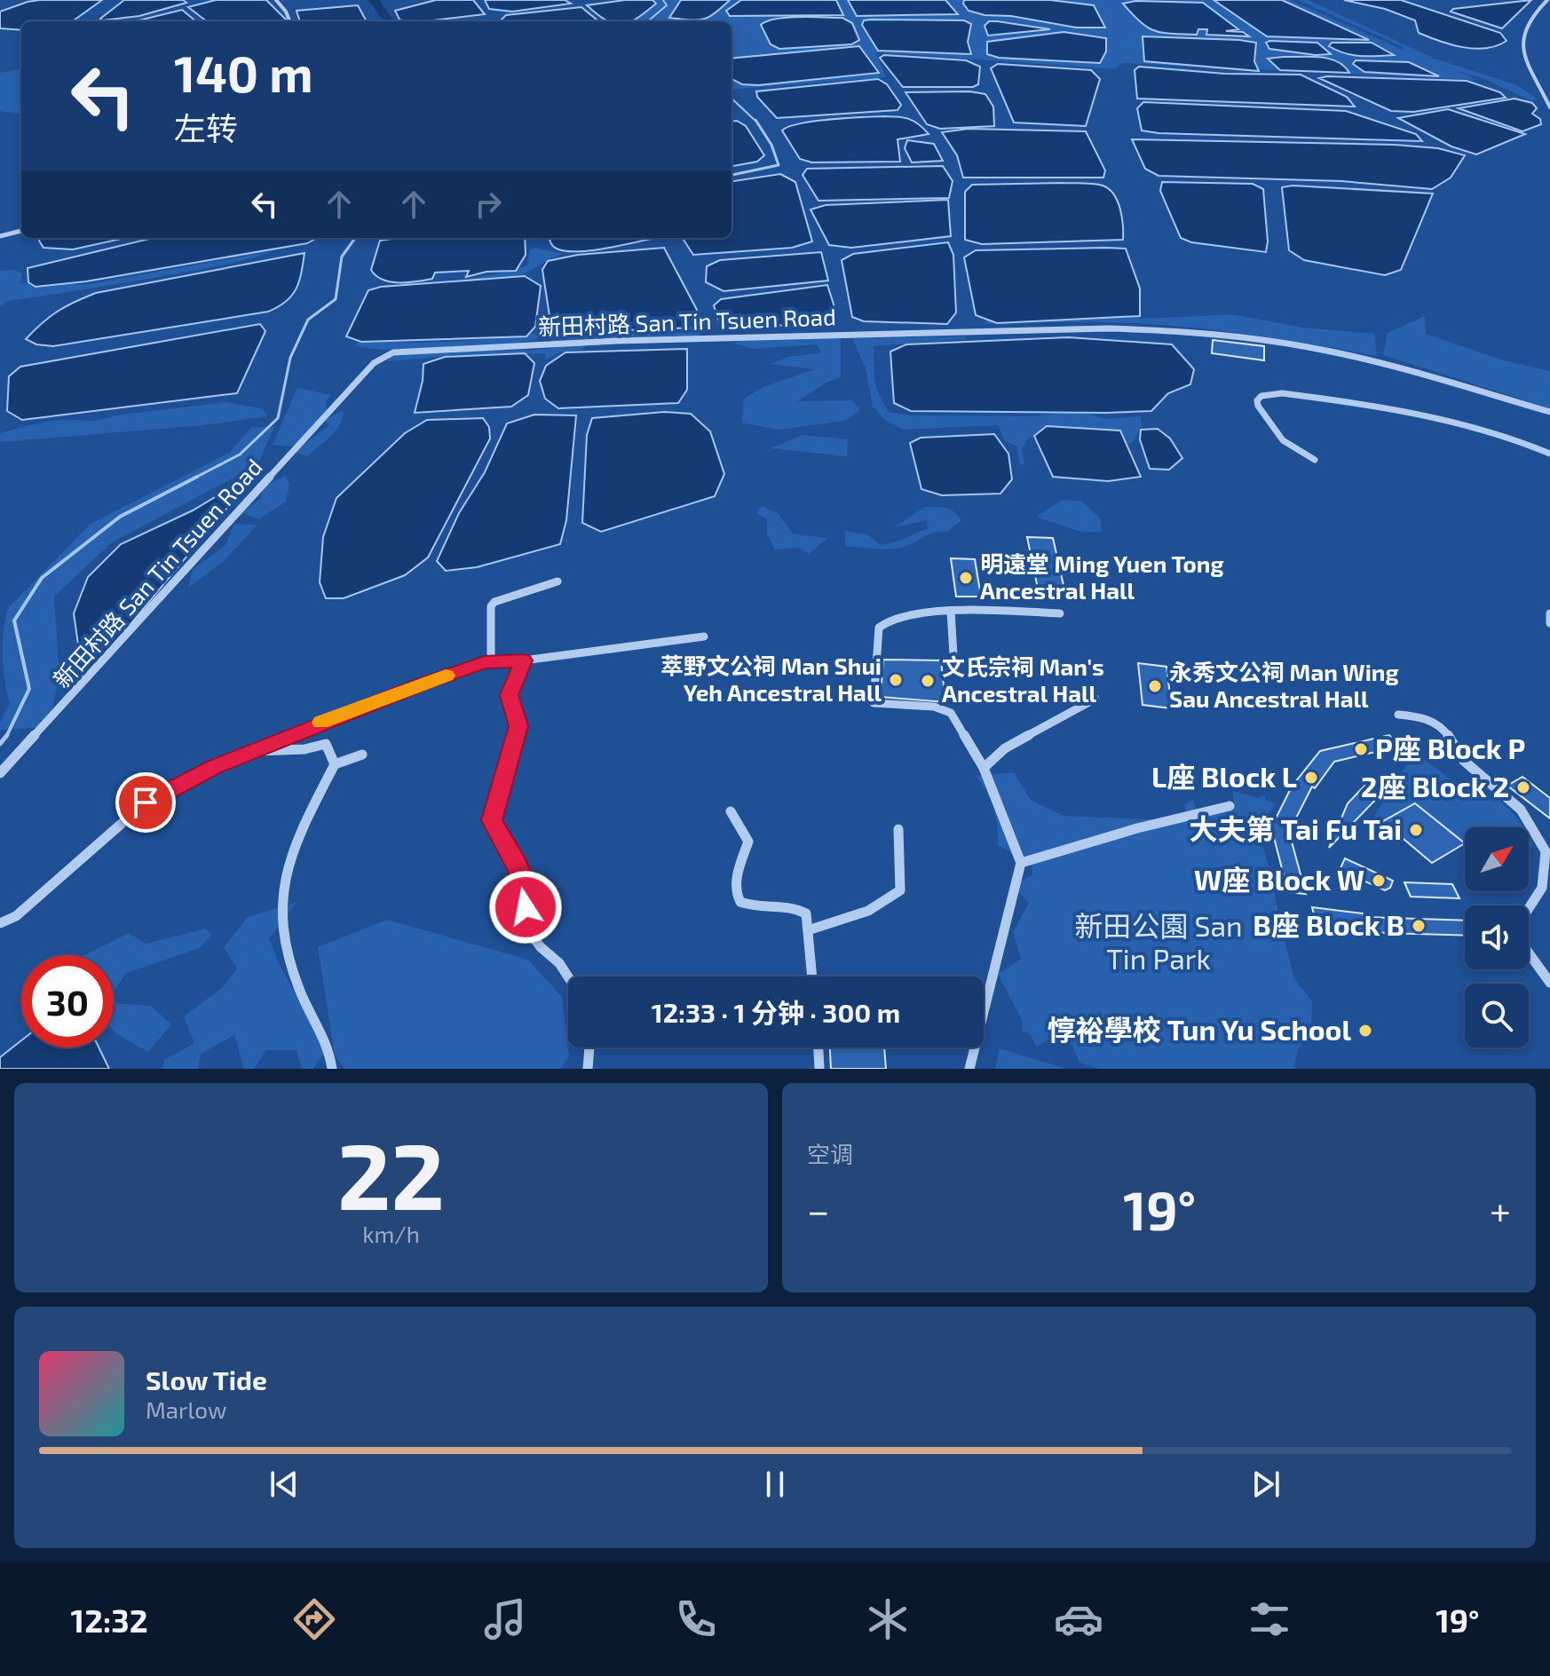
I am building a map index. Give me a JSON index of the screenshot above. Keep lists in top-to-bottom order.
{
  "streets": {
    "street": ["新田村路 San Tin Tsuen Road"]
  },
  "parks": ["新田公園 San Tin Park"],
  "places": [
    "明遠堂 Ming Yuen Tong Ancestral Hall",
    "萃野文公祠 Man Shui Yeh Ancestral Hall",
    "文氏宗祠 Man's Ancestral Hall",
    "永秀文公祠 Man Wing Sau Ancestral Hall",
    "P座 Block P",
    "L座 Block L",
    "2座 Block 2",
    "大夫第 Tai Fu Tai",
    "W座 Block W",
    "B座 Block B",
    "惇裕學校 Tun Yu School"
  ],
  "north": "top right",
  "page": {
    "turn": ["140 m", "左转"],
    "limit": "30",
    "trip": "12:33 · 1 分钟 · 300 m",
    "tile": [
      ["22", "km/h"],
      "空调"
    ],
    "heat": ["−", "19°", "+"],
    "song": ["Slow Tide", "Marlow"],
    "tabs": ["12:32", "19°"]
  }
}
